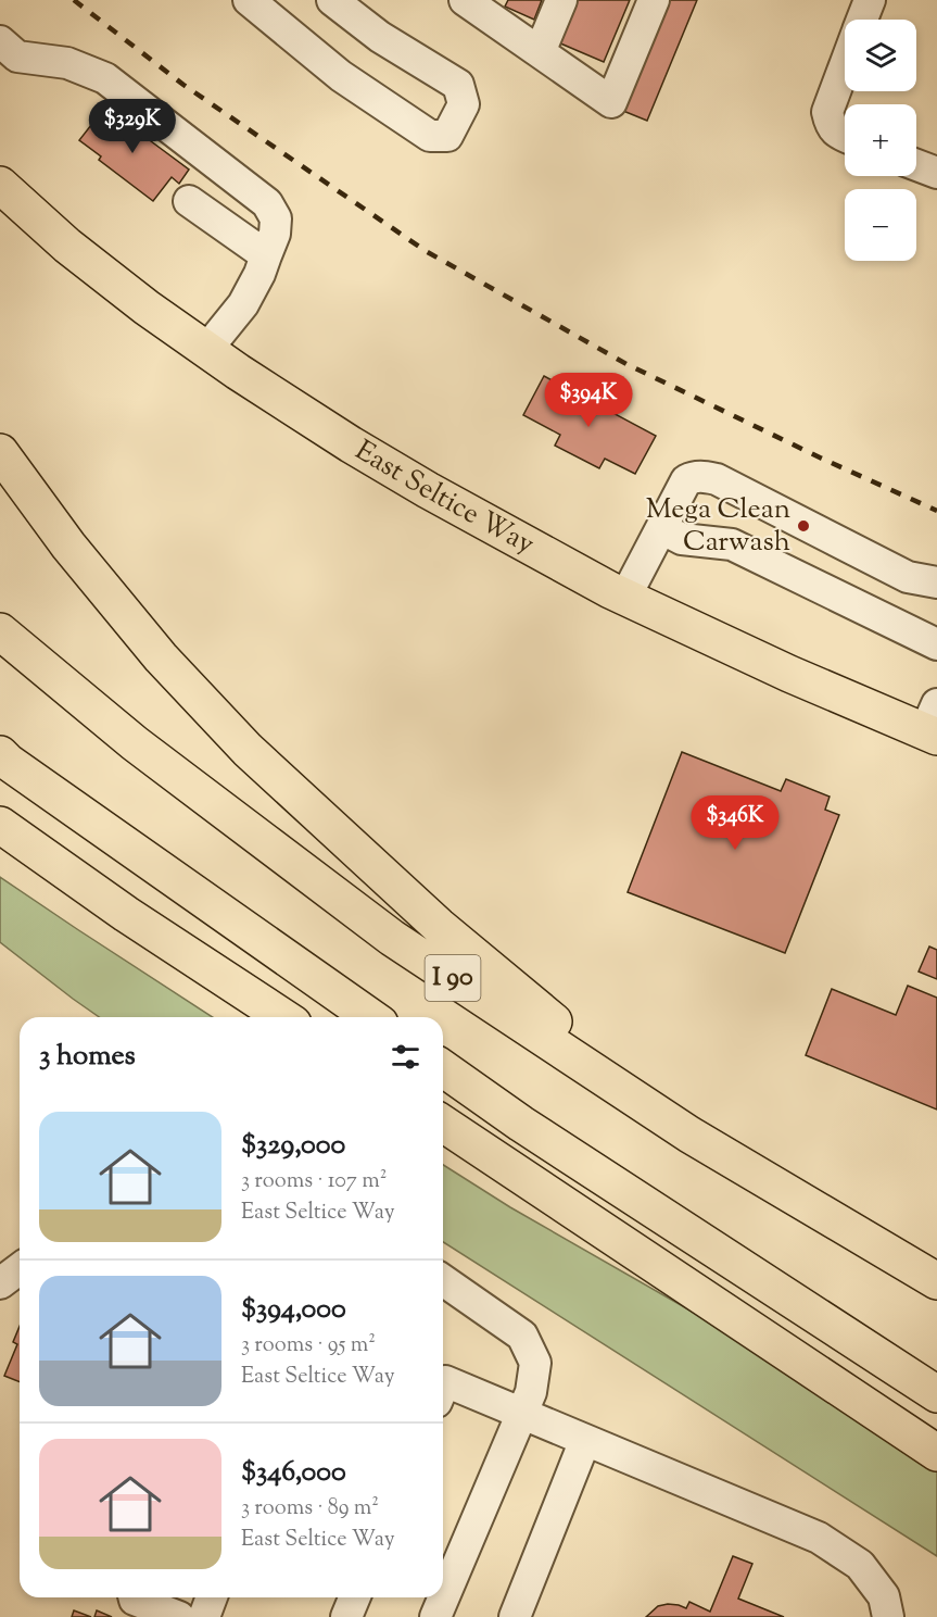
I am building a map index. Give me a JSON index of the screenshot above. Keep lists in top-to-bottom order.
{
  "streets": {
    "main road": ["East Seltice Way", "I 90"]
  },
  "places": ["Mega Clean Carwash"],
  "page": {
    "map_buttons": ["+", "−"],
    "price": ["$329K", "$394K", "$346K"],
    "heading": "3 homes",
    "list": [
      {
        "name": "$329,000",
        "note": "3 rooms · 107 m² · East Seltice Way"
      },
      {
        "name": "$394,000",
        "note": "3 rooms · 95 m² · East Seltice Way"
      },
      {
        "name": "$346,000",
        "note": "3 rooms · 89 m² · East Seltice Way"
      }
    ]
  }
}
